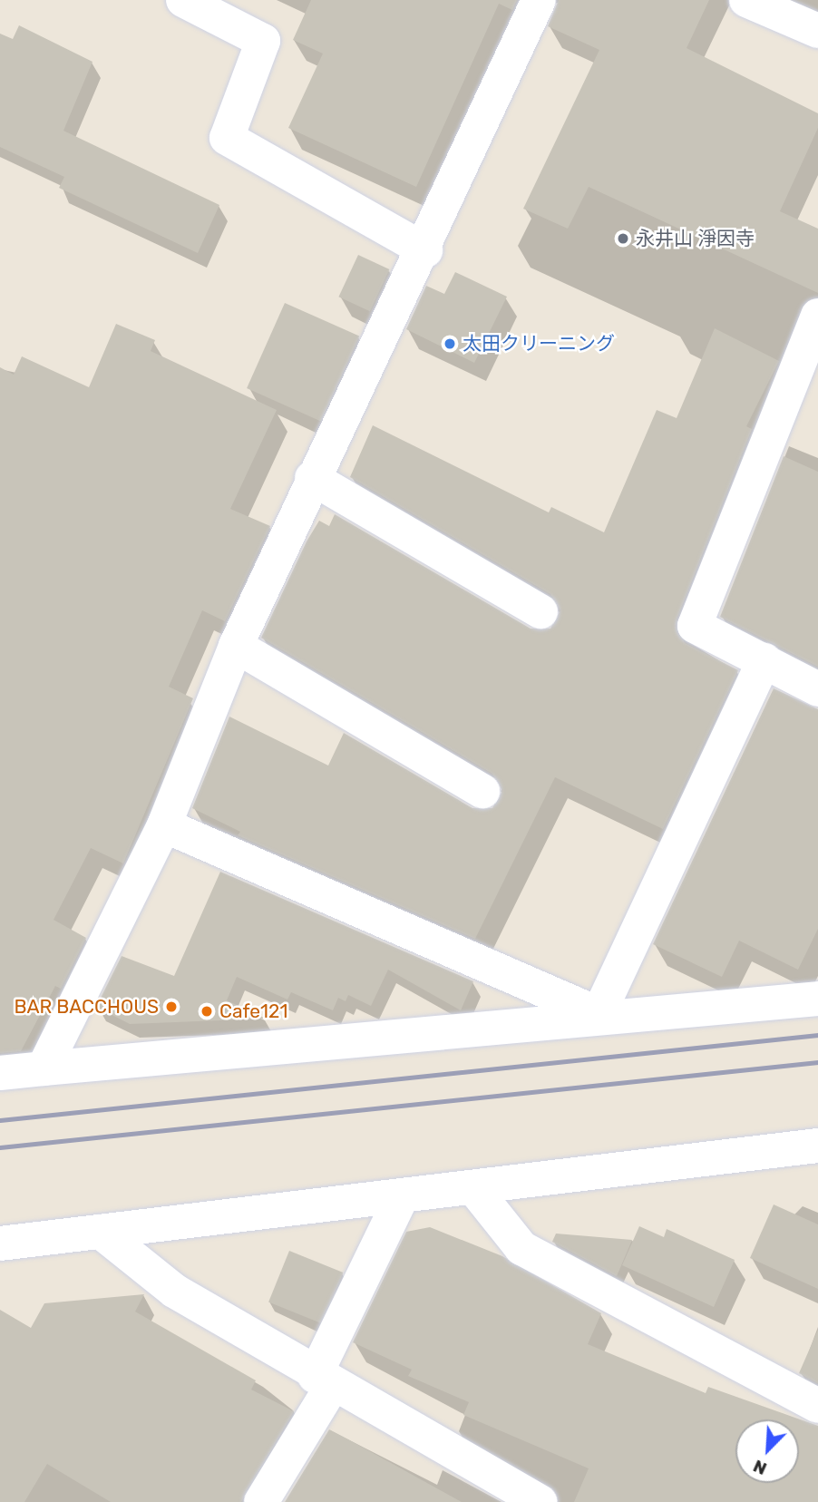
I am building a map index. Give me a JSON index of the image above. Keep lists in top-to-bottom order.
{
  "places": [
    "永井山 淨因寺",
    "太田クリーニング",
    "BAR BACCHOUS",
    "Cafe121"
  ],
  "north": "bottom left"
}
